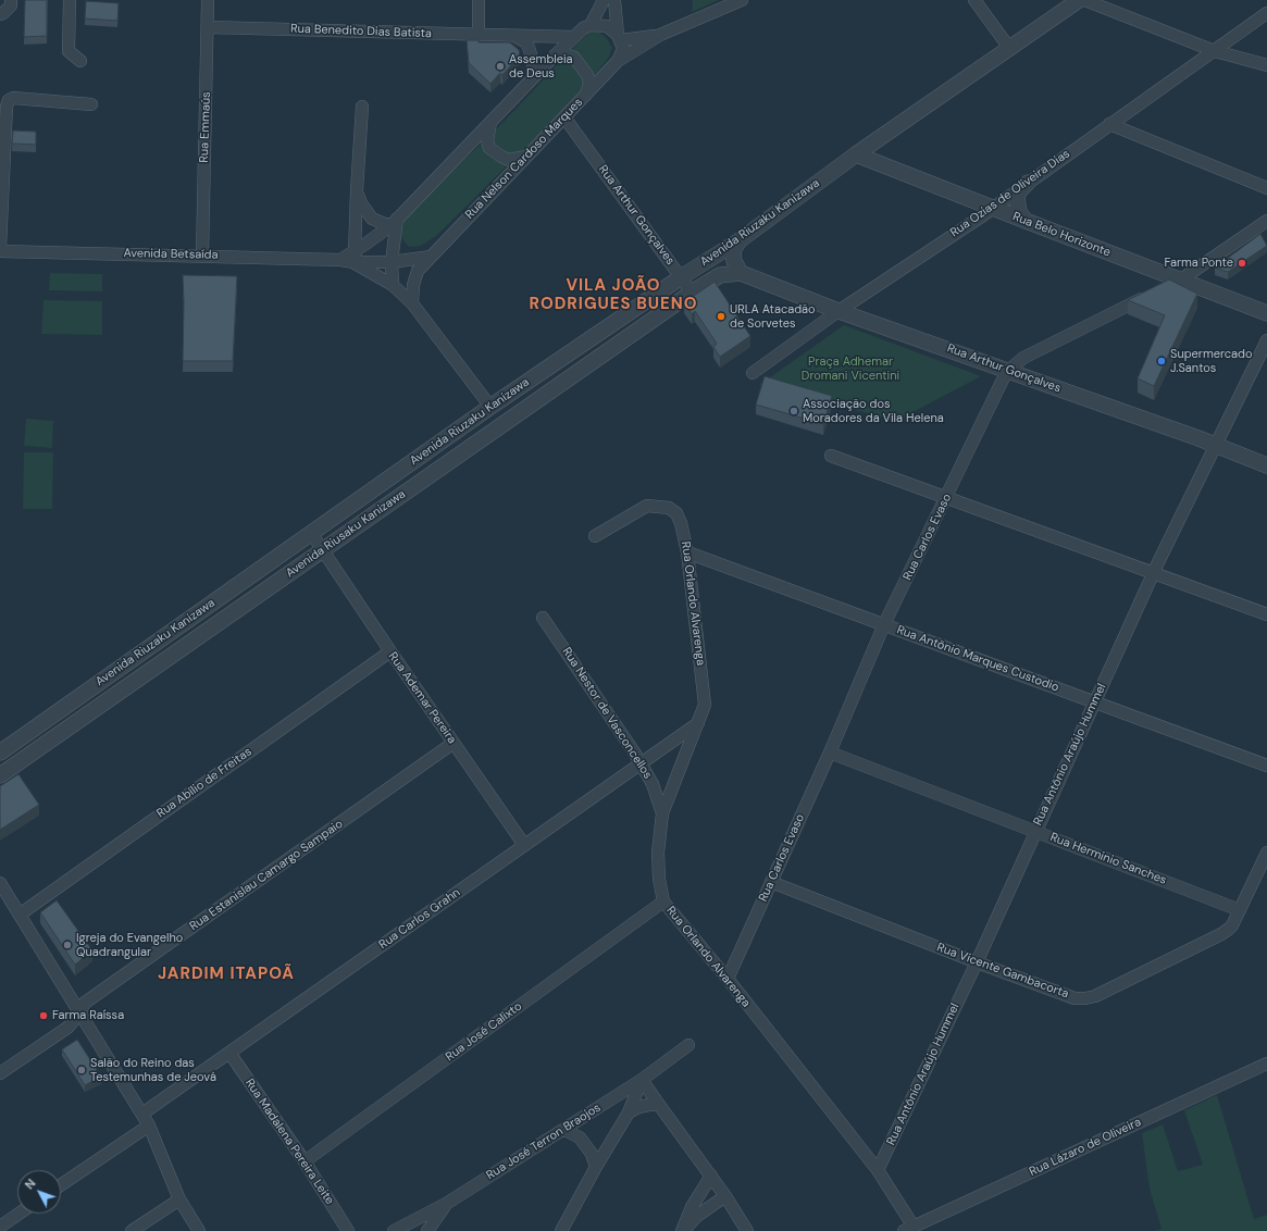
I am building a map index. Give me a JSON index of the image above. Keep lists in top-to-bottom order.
{
  "streets": {
    "street": [
      "Rua Benedito Dias Batista",
      "Rua Emmaús",
      "Rua Nelson Cardoso Marques",
      "Rua Ozias de Oliveira Dias",
      "Rua Arthur Gonçalves",
      "Avenida Riuzaku Kanizawa",
      "Rua Belo Horizonte",
      "Avenida Betsaída",
      "Avenida Riusaku Kanizawa",
      "Rua Carlos Evaso",
      "Rua Orlando Alvarenga",
      "Rua Antônio Marques Custodio",
      "Rua Ademar Pereira",
      "Rua Nestor de Vasconcellos",
      "Rua Antônio Araújo Hummel",
      "Rua Abílio de Freitas",
      "Rua Herminio Sanches",
      "Rua Estanislau Camargo Sampaio",
      "Rua Carlos Grahn",
      "Rua Vicente Gambacorta",
      "Rua José Calixto",
      "Rua Madalena Pereira Leite",
      "Rua José Terron Braojos",
      "Rua Lázaro de Oliveira"
    ]
  },
  "crossings": [
    ["Rua Benedito Dias Batista", "Rua Emmaús"],
    ["Rua Emmaús", "Avenida Betsaída"],
    ["Rua Nelson Cardoso Marques", "Rua Arthur Gonçalves"],
    ["Rua Ozias de Oliveira Dias", "Rua Arthur Gonçalves"],
    ["Rua Ozias de Oliveira Dias", "Rua Belo Horizonte"],
    ["Rua Arthur Gonçalves", "Avenida Riuzaku Kanizawa"],
    ["Rua Arthur Gonçalves", "Avenida Riusaku Kanizawa"],
    ["Rua Arthur Gonçalves", "Rua Carlos Evaso"],
    ["Rua Arthur Gonçalves", "Rua Antônio Araújo Hummel"],
    ["Avenida Riuzaku Kanizawa", "Rua Belo Horizonte"],
    ["Avenida Riusaku Kanizawa", "Rua Ademar Pereira"],
    ["Rua Carlos Evaso", "Rua Orlando Alvarenga"],
    ["Rua Carlos Evaso", "Rua Antônio Marques Custodio"],
    ["Rua Carlos Evaso", "Rua Herminio Sanches"],
    ["Rua Carlos Evaso", "Rua Vicente Gambacorta"],
    ["Rua Orlando Alvarenga", "Rua Antônio Marques Custodio"],
    ["Rua Orlando Alvarenga", "Rua Nestor de Vasconcellos"],
    ["Rua Orlando Alvarenga", "Rua Antônio Araújo Hummel"],
    ["Rua Orlando Alvarenga", "Rua Carlos Grahn"],
    ["Rua Orlando Alvarenga", "Rua José Calixto"],
    ["Rua Orlando Alvarenga", "Rua Lázaro de Oliveira"],
    ["Rua Antônio Marques Custodio", "Rua Antônio Araújo Hummel"],
    ["Rua Ademar Pereira", "Rua Abílio de Freitas"],
    ["Rua Ademar Pereira", "Rua Estanislau Camargo Sampaio"],
    ["Rua Ademar Pereira", "Rua Carlos Grahn"],
    ["Rua Nestor de Vasconcellos", "Rua Carlos Grahn"],
    ["Rua Antônio Araújo Hummel", "Rua Herminio Sanches"],
    ["Rua Antônio Araújo Hummel", "Rua Vicente Gambacorta"],
    ["Rua Herminio Sanches", "Rua Vicente Gambacorta"],
    ["Rua Carlos Grahn", "Rua Madalena Pereira Leite"],
    ["Rua José Calixto", "Rua Madalena Pereira Leite"]
  ],
  "districts": ["VILA JOÃO RODRIGUES BUENO", "JARDIM ITAPOÃ"],
  "parks": ["Praça Adhemar Dromani Vicentini"],
  "places": [
    "Assembleia de Deus",
    "Farma Ponte",
    "URLA Atacadão de Sorvetes",
    "Supermercado J.Santos",
    "Associação dos Moradores da Vila Helena",
    "Igreja do Evangelho Quadrangular",
    "Farma Raíssa",
    "Salão do Reino das Testemunhas de Jeová"
  ],
  "north": "top left"
}
